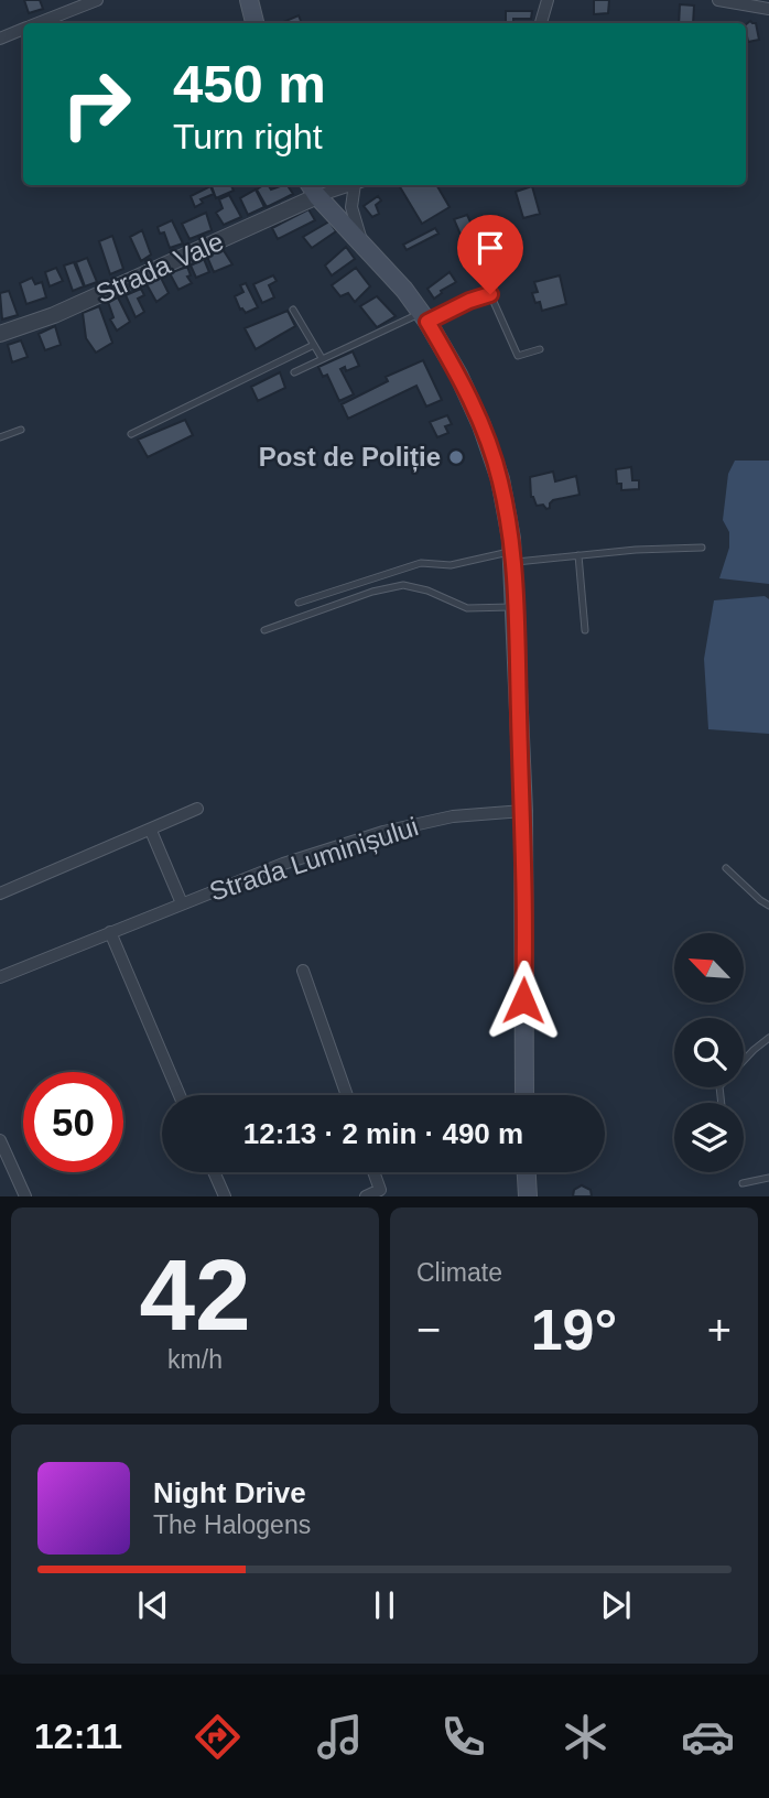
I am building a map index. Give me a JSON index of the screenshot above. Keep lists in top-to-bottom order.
{
  "streets": {
    "street": ["Strada Vale", "Strada Luminișului"]
  },
  "places": ["Post de Poliție"],
  "north": "top left",
  "page": {
    "turn": ["450 m", "Turn right"],
    "limit": "50",
    "trip": "12:13 · 2 min · 490 m",
    "tile": [
      ["42", "km/h"],
      "Climate"
    ],
    "heat": ["−", "19°", "+"],
    "song": ["Night Drive", "The Halogens"],
    "tabs": "12:11"
  }
}
